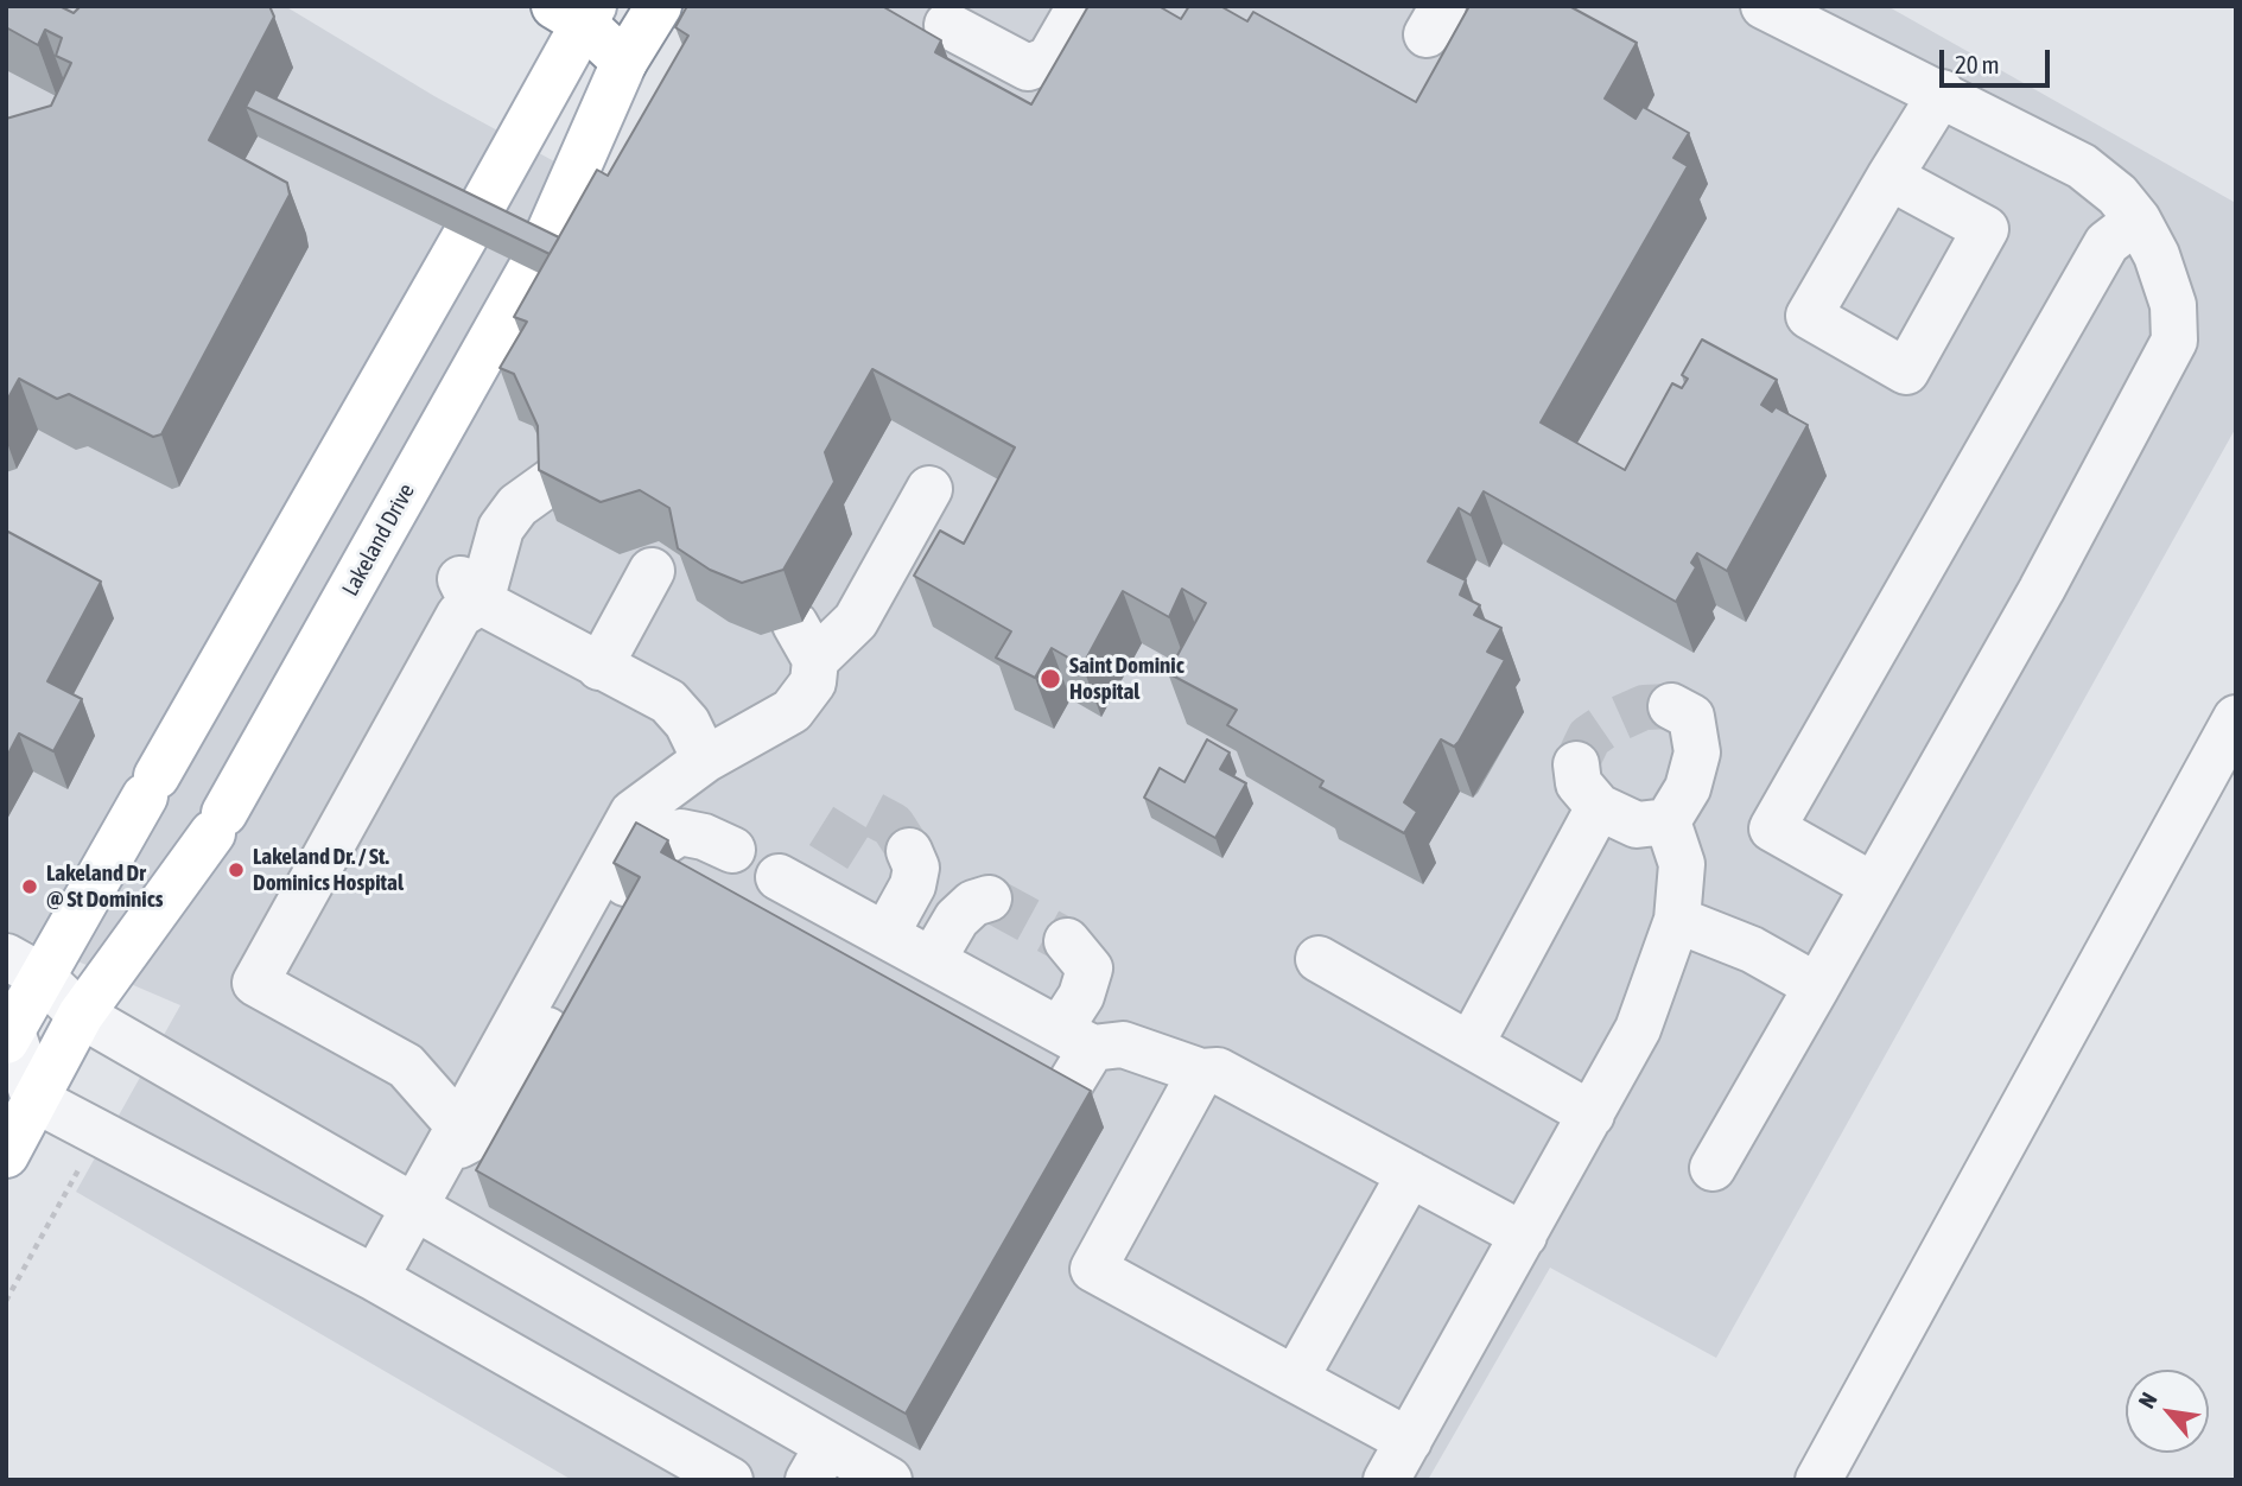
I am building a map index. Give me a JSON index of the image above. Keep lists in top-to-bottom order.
{
  "streets": {
    "main road": ["Lakeland Drive"]
  },
  "places": ["Saint Dominic Hospital", "Lakeland Dr. / St. Dominics Hospital", "Lakeland Dr @ St Dominics"],
  "scale_bar": "20 m",
  "north": "top left"
}
